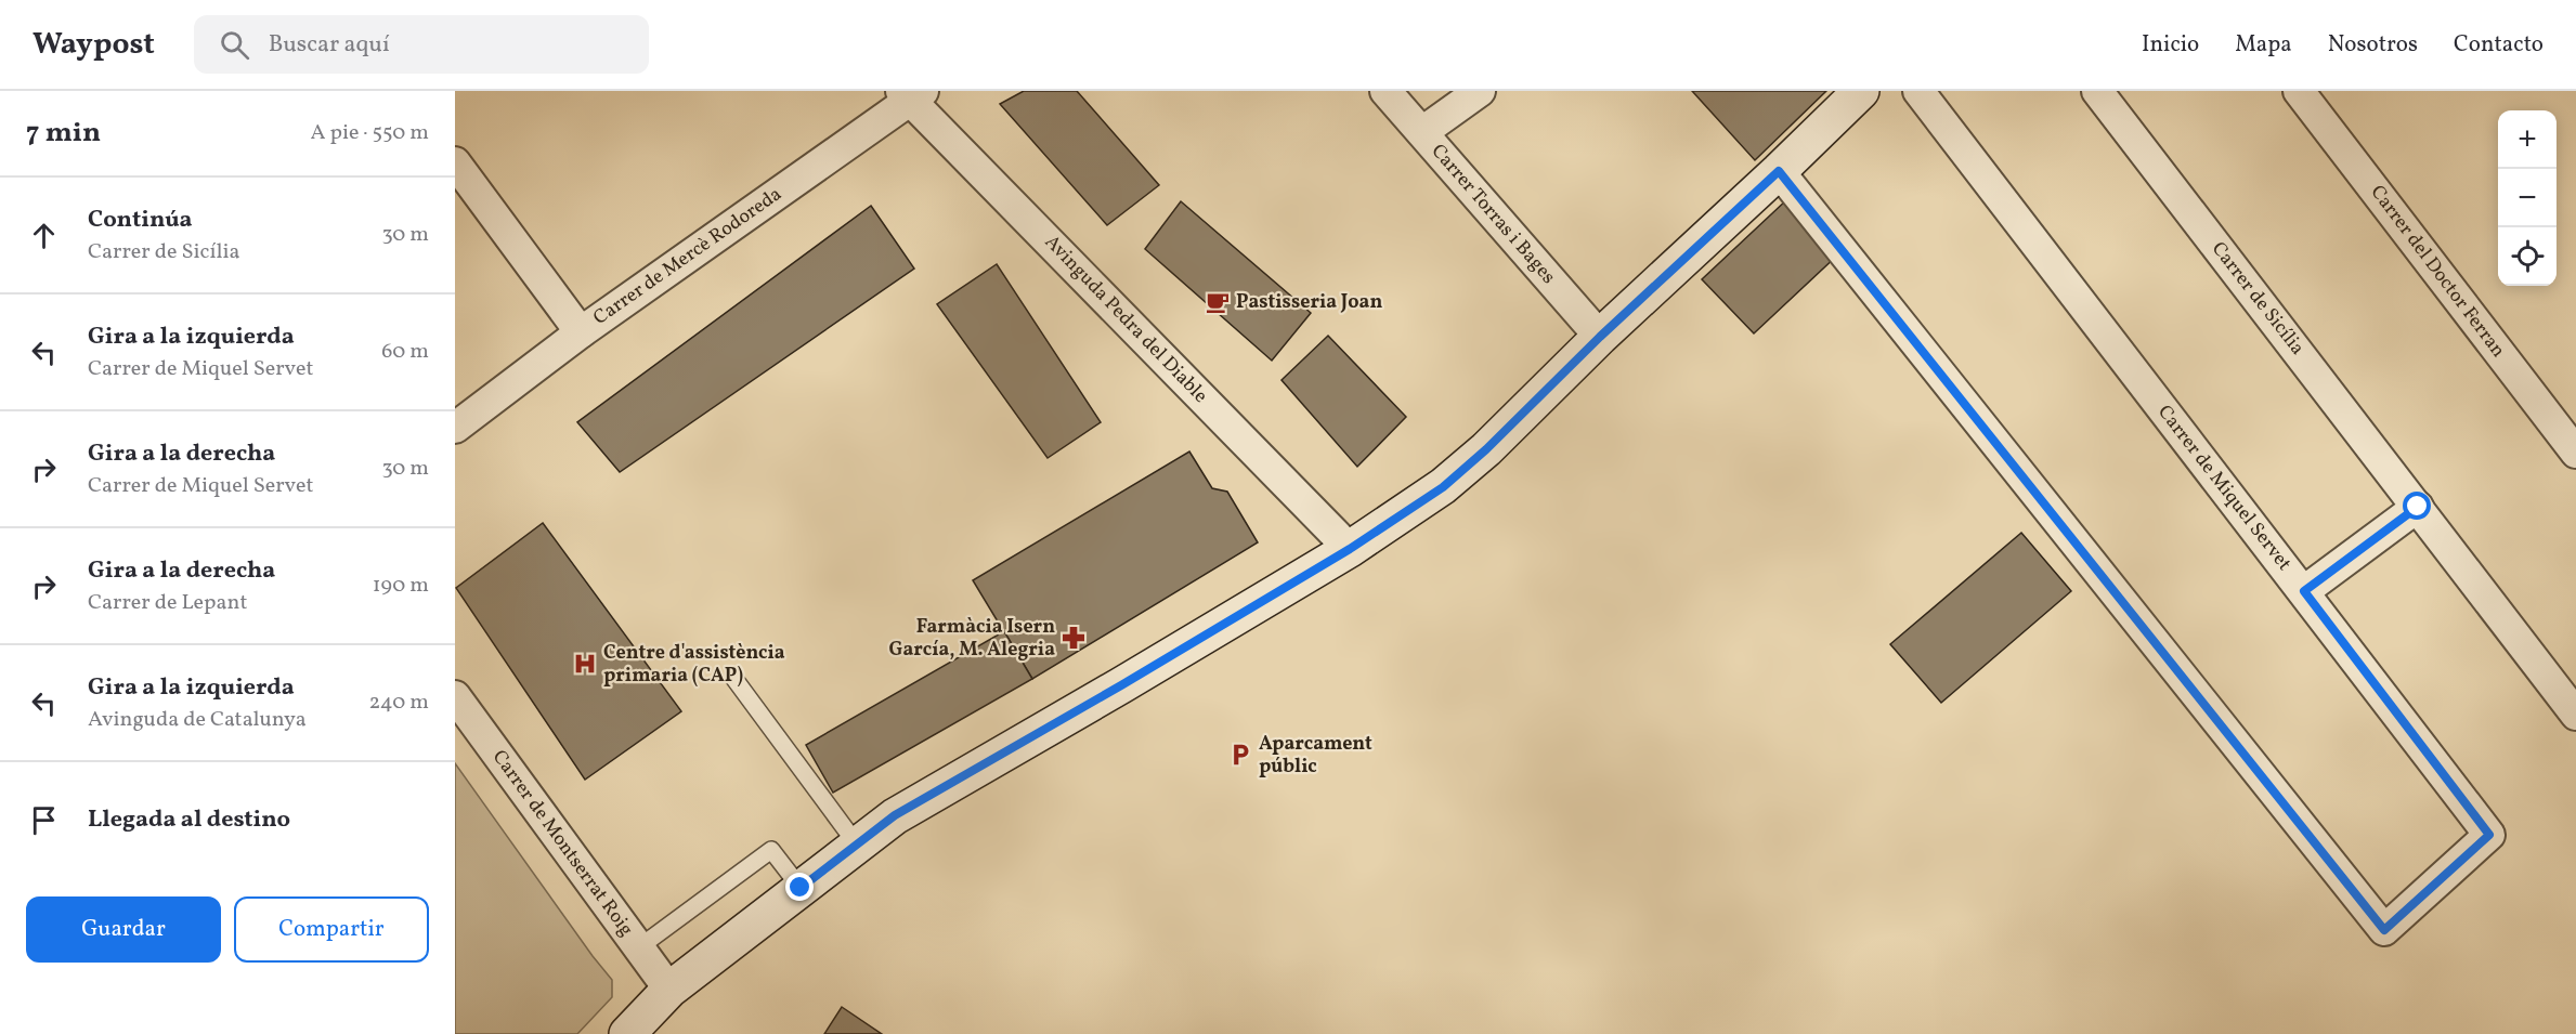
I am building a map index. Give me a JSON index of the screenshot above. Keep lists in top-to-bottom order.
{
  "streets": {
    "street": [
      "Carrer Torras i Bages",
      "Carrer de Mercè Rodoreda",
      "Carrer del Doctor Ferran",
      "Carrer de Sicília",
      "Avinguda Pedra del Diable",
      "Carrer de Miquel Servet",
      "Carrer de Montserrat Roig"
    ]
  },
  "crossings": [
    ["Carrer de Mercè Rodoreda", "Avinguda Pedra del Diable"]
  ],
  "places": {
    "cafe": ["Pastisseria Joan"],
    "pharmacy": ["Farmàcia Isern García, M. Alegria"],
    "hospital": ["Centre d'assistència primaria (CAP)"],
    "parking": ["Aparcament públic"]
  },
  "page": {
    "header": "Waypost",
    "search": "Buscar aquí",
    "nav": [
      "Inicio",
      "Mapa",
      "Nosotros",
      "Contacto"
    ],
    "heading": ["7 min", "A pie · 550 m"],
    "map_buttons": ["+", "−"],
    "list": [
      ["Continúa", "Carrer de Sicília", "30 m"],
      ["Gira a la izquierda", "Carrer de Miquel Servet", "60 m"],
      ["Gira a la derecha", "Carrer de Miquel Servet", "30 m"],
      ["Gira a la derecha", "Carrer de Lepant", "190 m"],
      ["Gira a la izquierda", "Avinguda de Catalunya", "240 m"],
      "Llegada al destino"
    ],
    "buttons": ["Guardar", "Compartir"]
  }
}
